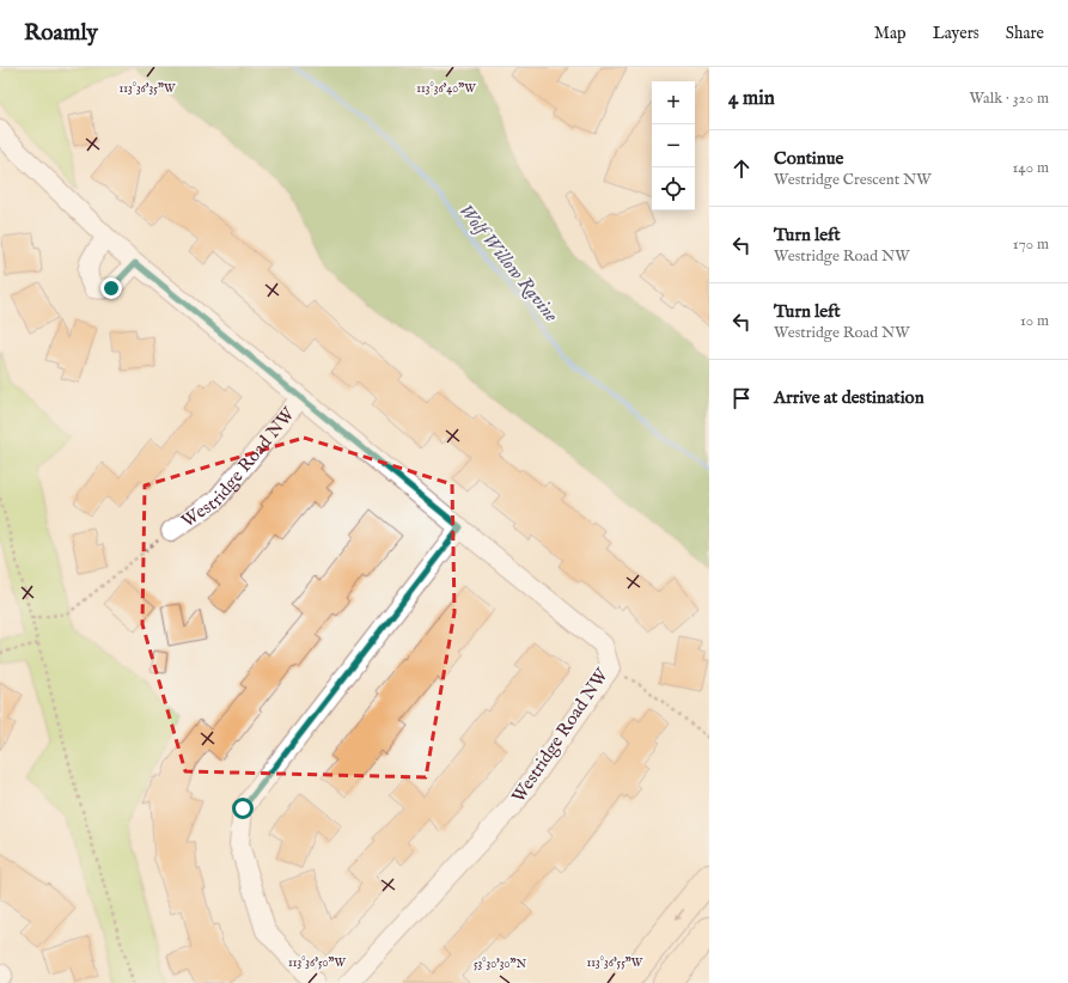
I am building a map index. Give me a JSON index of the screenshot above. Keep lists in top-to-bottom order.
{
  "streets": {
    "street": ["Westridge Road NW"]
  },
  "water": ["Wolf Willow Ravine"],
  "page": {
    "header": "Roamly",
    "nav": ["Map", "Layers", "Share"],
    "heading": ["4 min", "Walk · 320 m"],
    "map_buttons": ["+", "−"],
    "list": [
      ["Continue", "Westridge Crescent NW", "140 m"],
      ["Turn left", "Westridge Road NW", "170 m"],
      ["Turn left", "Westridge Road NW", "10 m"],
      "Arrive at destination"
    ]
  },
  "coordinates": [
    "113°36'35\"W",
    "113°36'40\"W",
    "113°36'50\"W",
    "113°36'55\"W",
    "53°30'30\"N"
  ]
}
